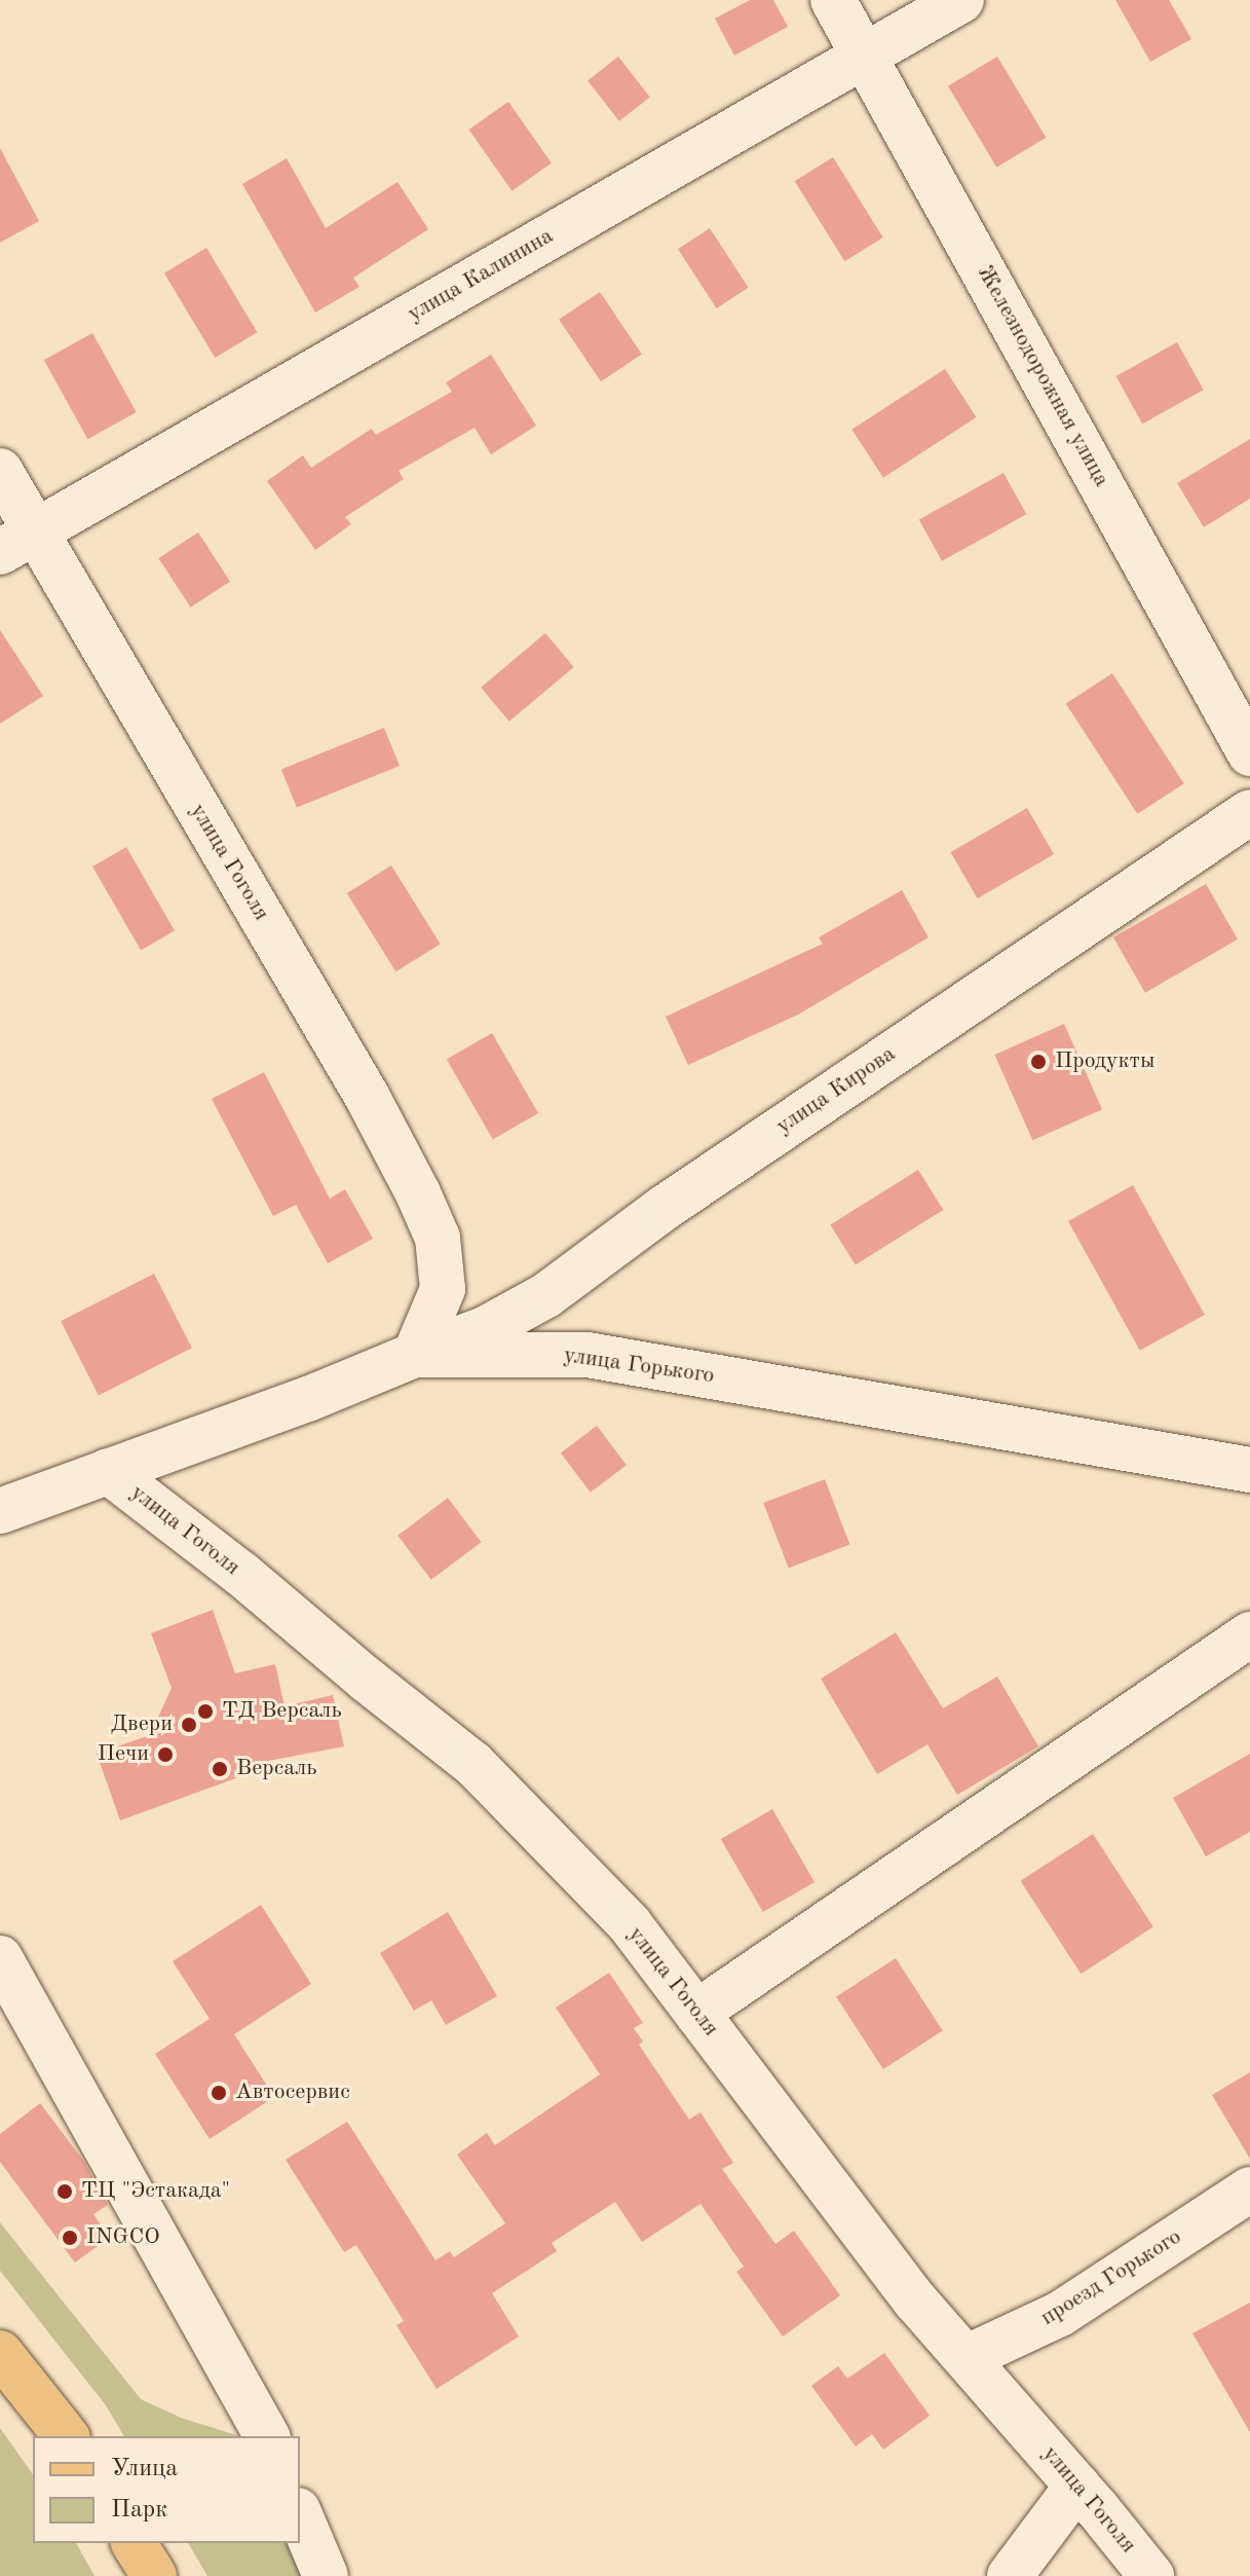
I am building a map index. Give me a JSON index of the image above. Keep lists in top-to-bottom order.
{
  "streets": {
    "street": [
      "улица Калинина",
      "Железнодорожная улица",
      "улица Гоголя",
      "улица Кирова",
      "улица Горького",
      "проезд Горького"
    ]
  },
  "crossings": [
    ["улица Калинина", "Железнодорожная улица"],
    ["улица Калинина", "улица Гоголя"],
    ["улица Гоголя", "улица Кирова"],
    ["улица Гоголя", "улица Горького"],
    ["улица Гоголя", "проезд Горького"],
    ["улица Кирова", "улица Горького"]
  ],
  "places": [
    "Продукты",
    "ТД Версаль",
    "Двери",
    "Печи",
    "Версаль",
    "Автосервис",
    "ТЦ \"Эстакада\"",
    "INGCO"
  ],
  "legend": ["Улица", "Парк"]
}
